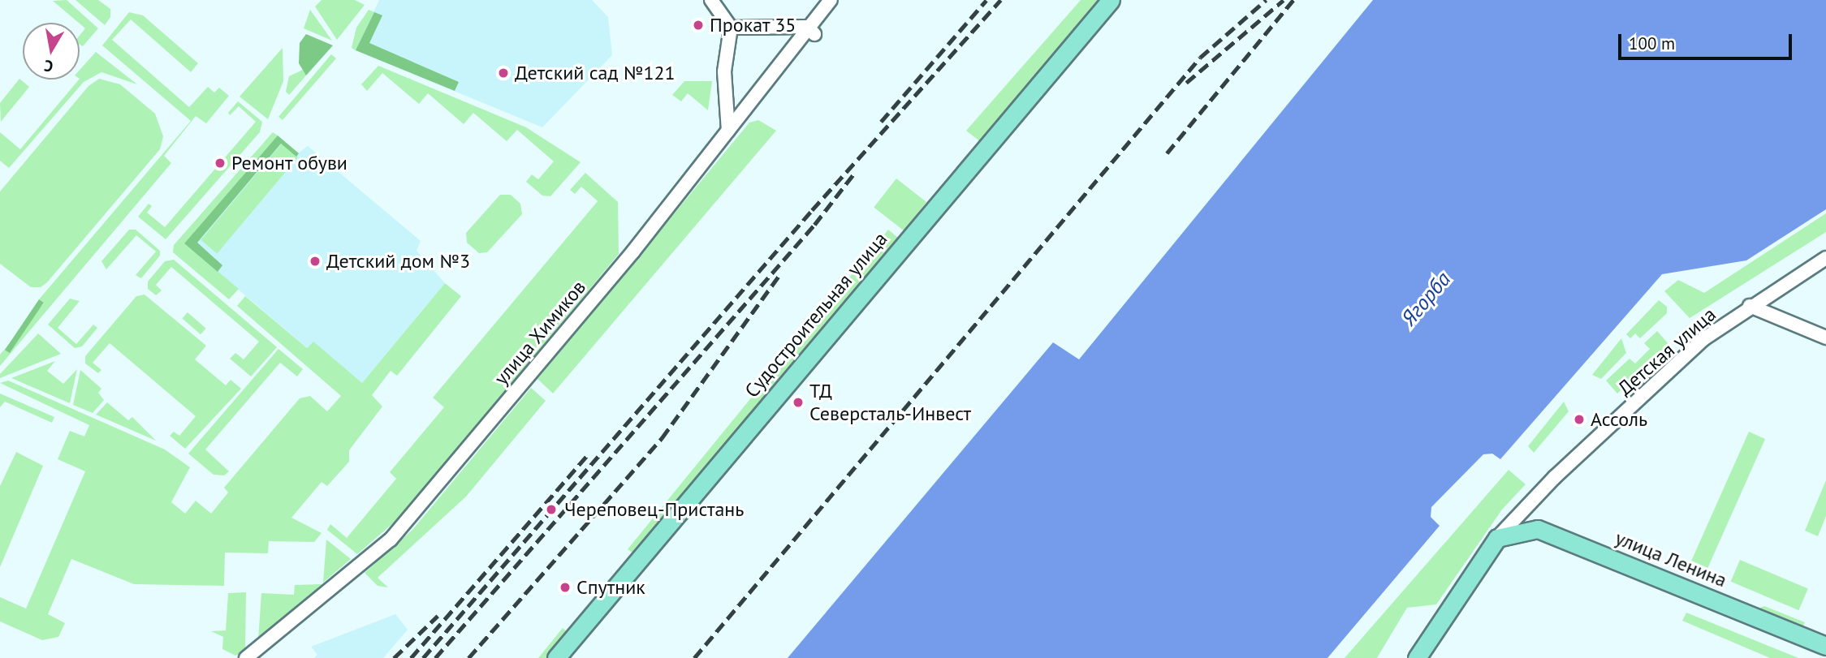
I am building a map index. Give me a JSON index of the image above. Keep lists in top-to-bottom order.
{
  "streets": {
    "main road": ["Судостроительная улица", "улица Ленина"],
    "street": ["улица Химиков", "Детская улица"]
  },
  "crossings": [
    ["Детская улица", "улица Ленина"]
  ],
  "water": ["Ягорба"],
  "places": [
    "Прокат 35",
    "Детский сад №121",
    "Ремонт обуви",
    "Детский дом №3",
    "ТД Северсталь-Инвест",
    "Ассоль",
    "Череповец-Пристань",
    "Спутник"
  ],
  "scale_bar": "100 m",
  "north": "bottom"
}
